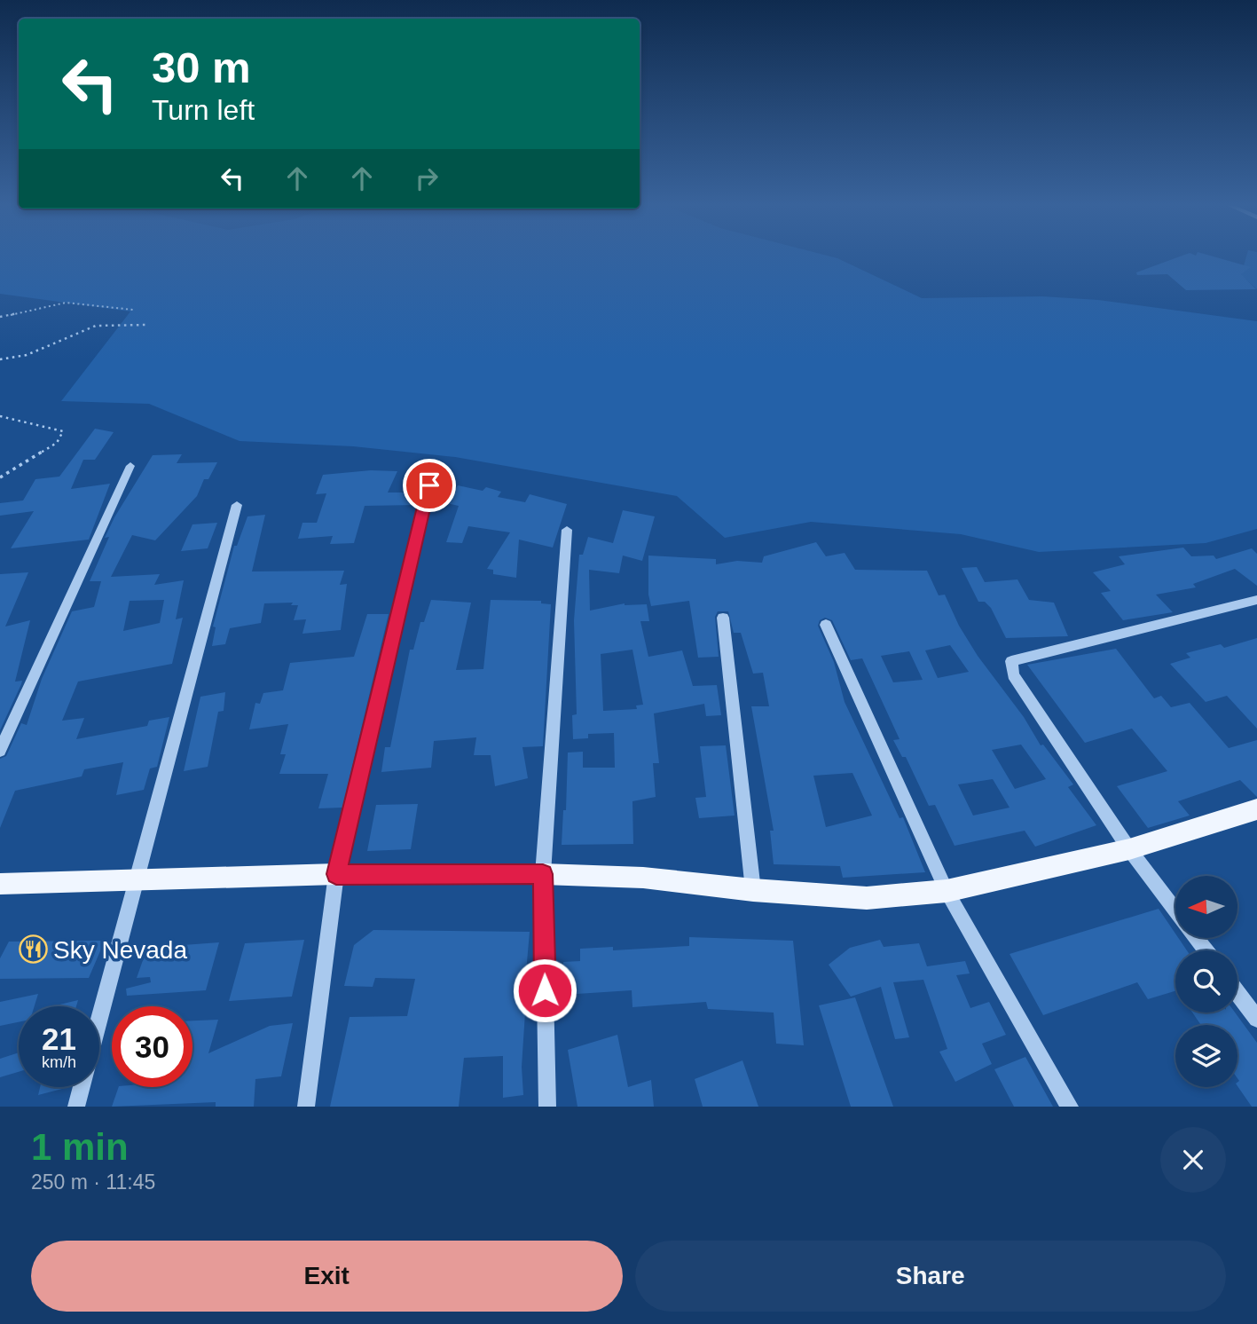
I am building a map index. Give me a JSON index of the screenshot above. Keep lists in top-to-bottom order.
{
  "places": {
    "restaurant": ["Sky Nevada"]
  },
  "north": "left",
  "page": {
    "turn": ["30 m", "Turn left"],
    "speed": "21 km/h",
    "limit": "30",
    "heading": ["1 min", "250 m · 11:45"],
    "buttons": ["Exit", "Share"]
  }
}
